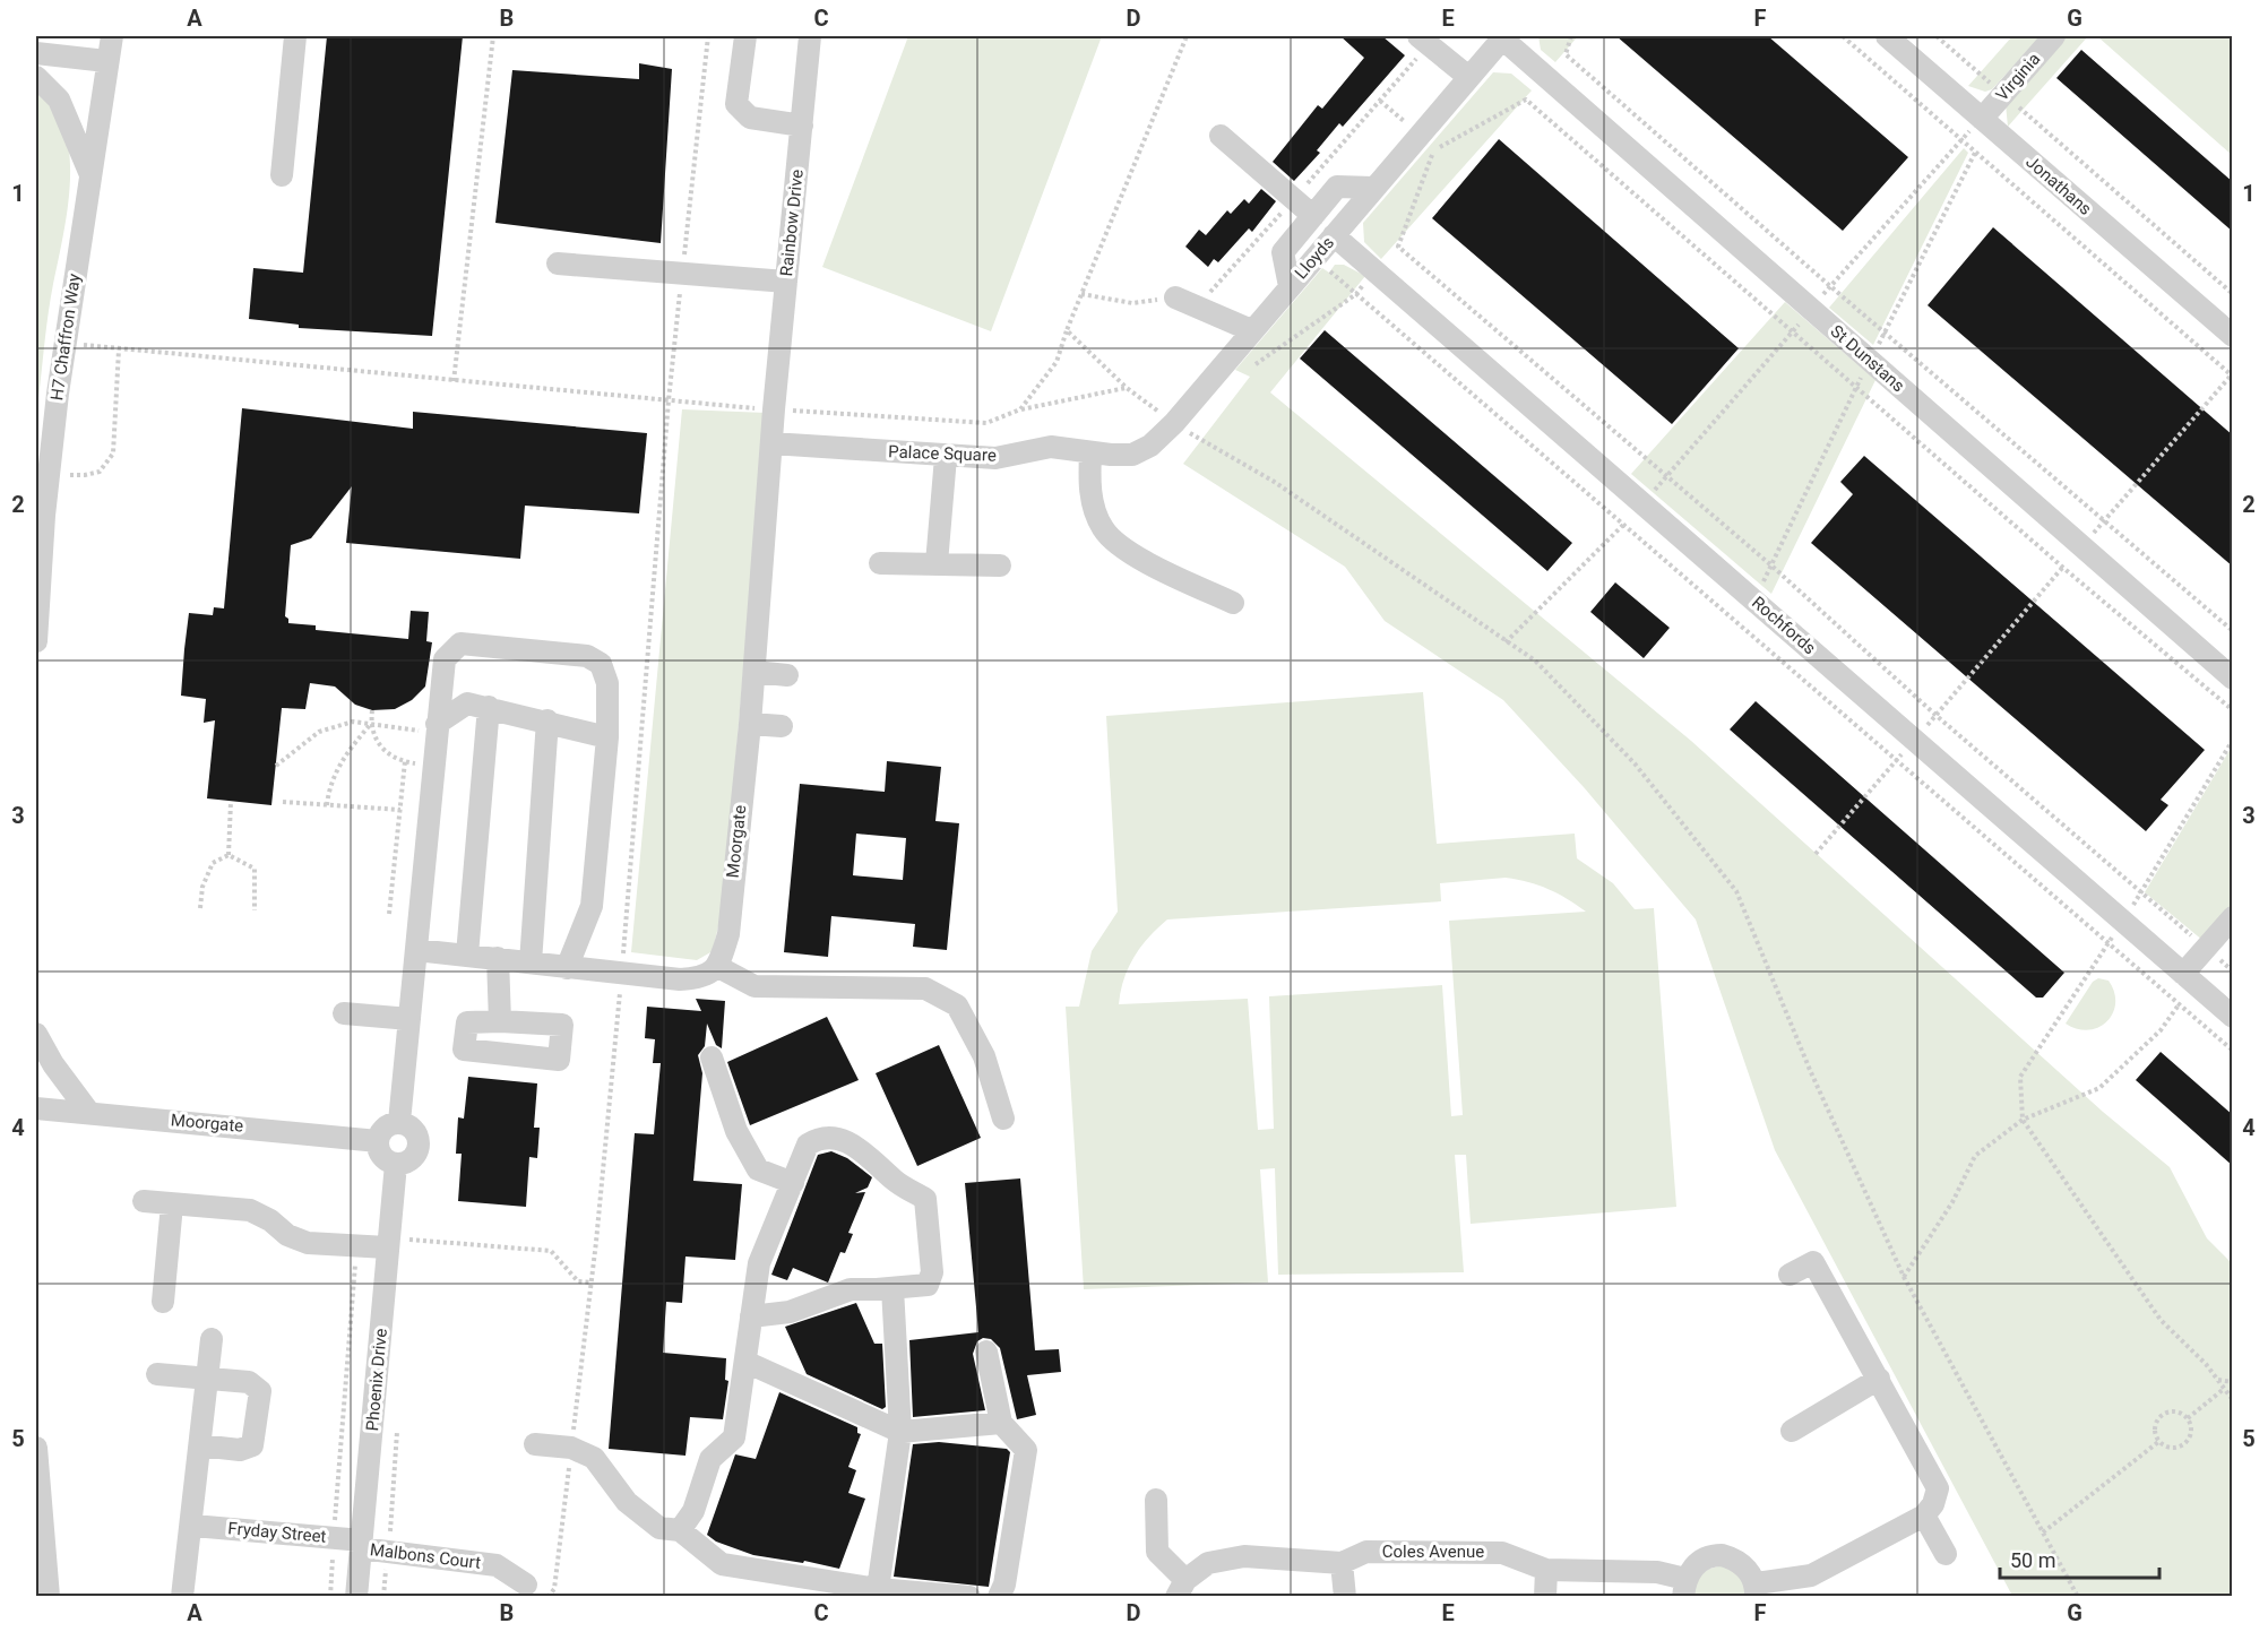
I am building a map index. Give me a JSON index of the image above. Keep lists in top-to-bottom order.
{
  "streets": {
    "street": [
      "Virginia",
      "Jonathans",
      "Rainbow Drive",
      "Lloyds",
      "H7 Chaffron Way",
      "St Dunstans",
      "Palace Square",
      "Rochfords",
      "Moorgate",
      "Phoenix Drive",
      "Fryday Street",
      "Coles Avenue",
      "Malbons Court"
    ]
  },
  "crossings": [
    ["Virginia", "Jonathans"],
    ["Rainbow Drive", "Moorgate"],
    ["Lloyds", "St Dunstans"],
    ["Lloyds", "Palace Square"],
    ["Lloyds", "Rochfords"],
    ["Palace Square", "Moorgate"],
    ["Moorgate", "Phoenix Drive"],
    ["Phoenix Drive", "Fryday Street"],
    ["Phoenix Drive", "Malbons Court"],
    ["Fryday Street", "Malbons Court"]
  ],
  "scale_bar": "50 m",
  "grid": {
    "columns": [
      "A",
      "B",
      "C",
      "D",
      "E",
      "F",
      "G"
    ],
    "rows": [
      "1",
      "2",
      "3",
      "4",
      "5"
    ]
  }
}
